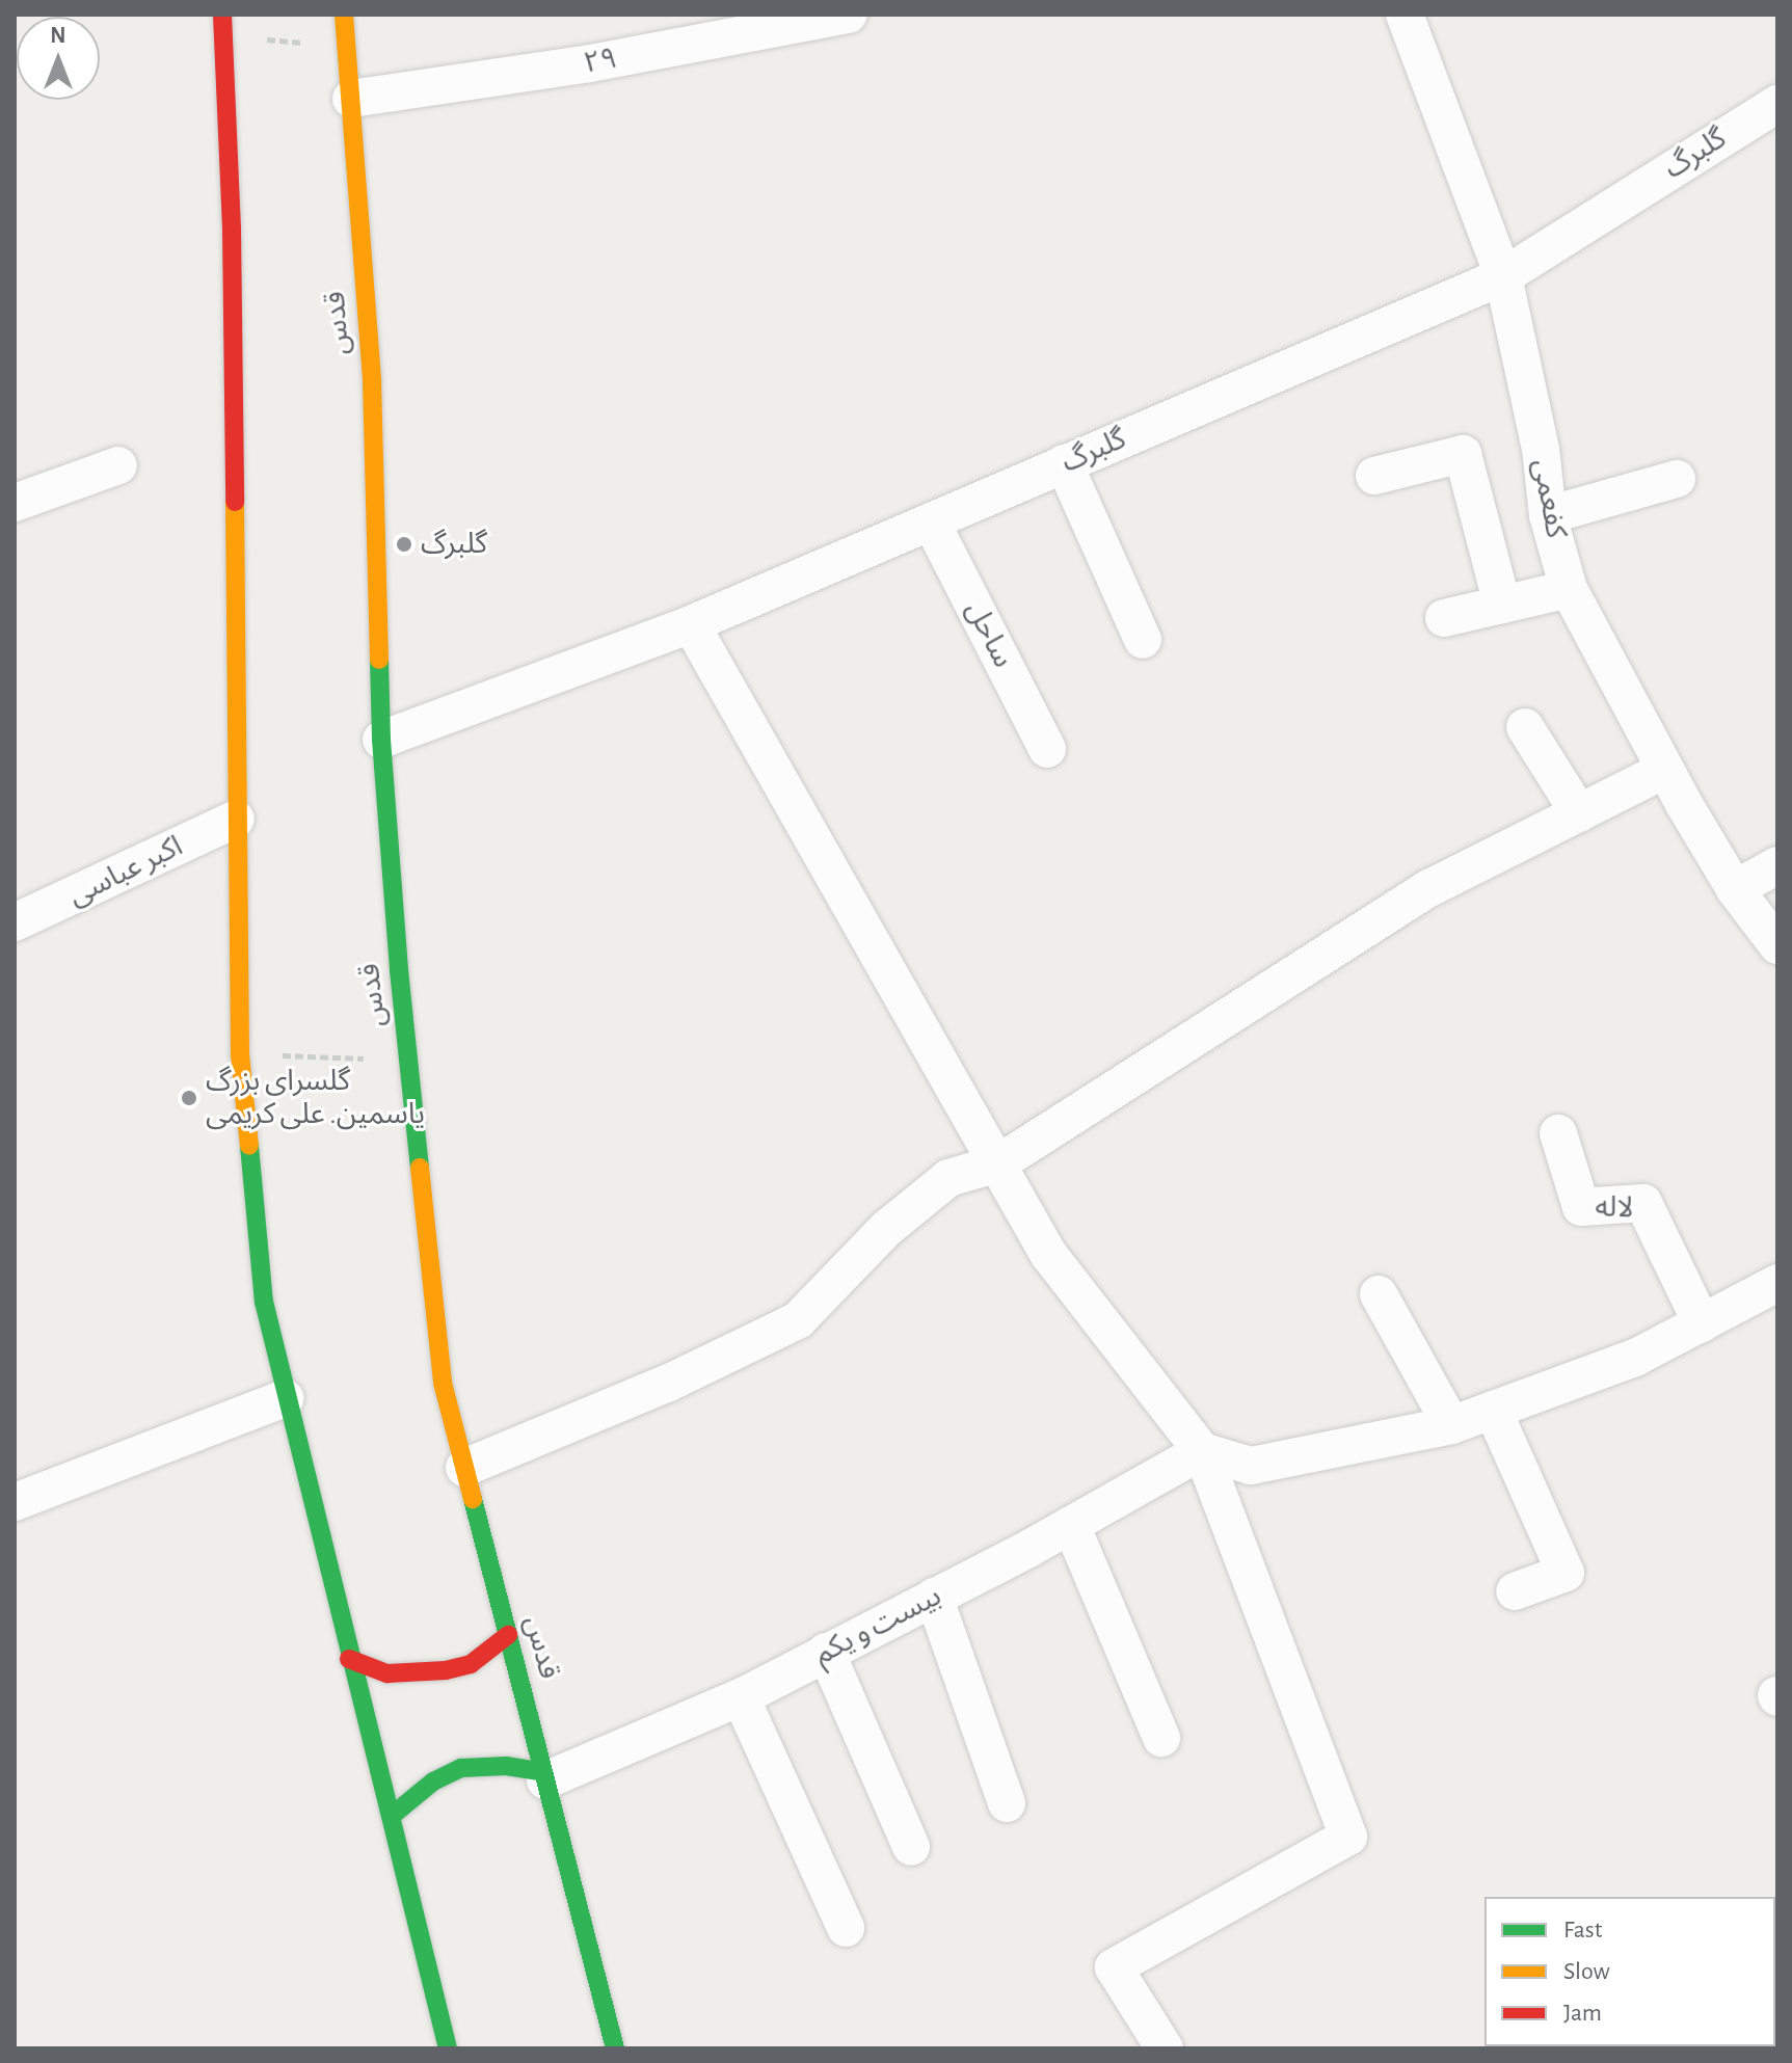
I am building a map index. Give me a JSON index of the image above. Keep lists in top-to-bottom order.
{
  "streets": {
    "main road": ["قدس"],
    "street": [
      "۲۹",
      "گلبرگ",
      "کفعمی",
      "ساحل",
      "اکبر عباسی",
      "لاله",
      "بیست و یکم"
    ]
  },
  "crossings": [
    ["۲۹", "قدس"],
    ["گلبرگ", "قدس"],
    ["گلبرگ", "کفعمی"],
    ["گلبرگ", "ساحل"],
    ["قدس", "بیست و یکم"]
  ],
  "places": ["گلبرگ", "گلسرای بزرگ یاسمین. علی کریمی"],
  "legend": ["Fast", "Slow", "Jam"],
  "north": "top"
}
